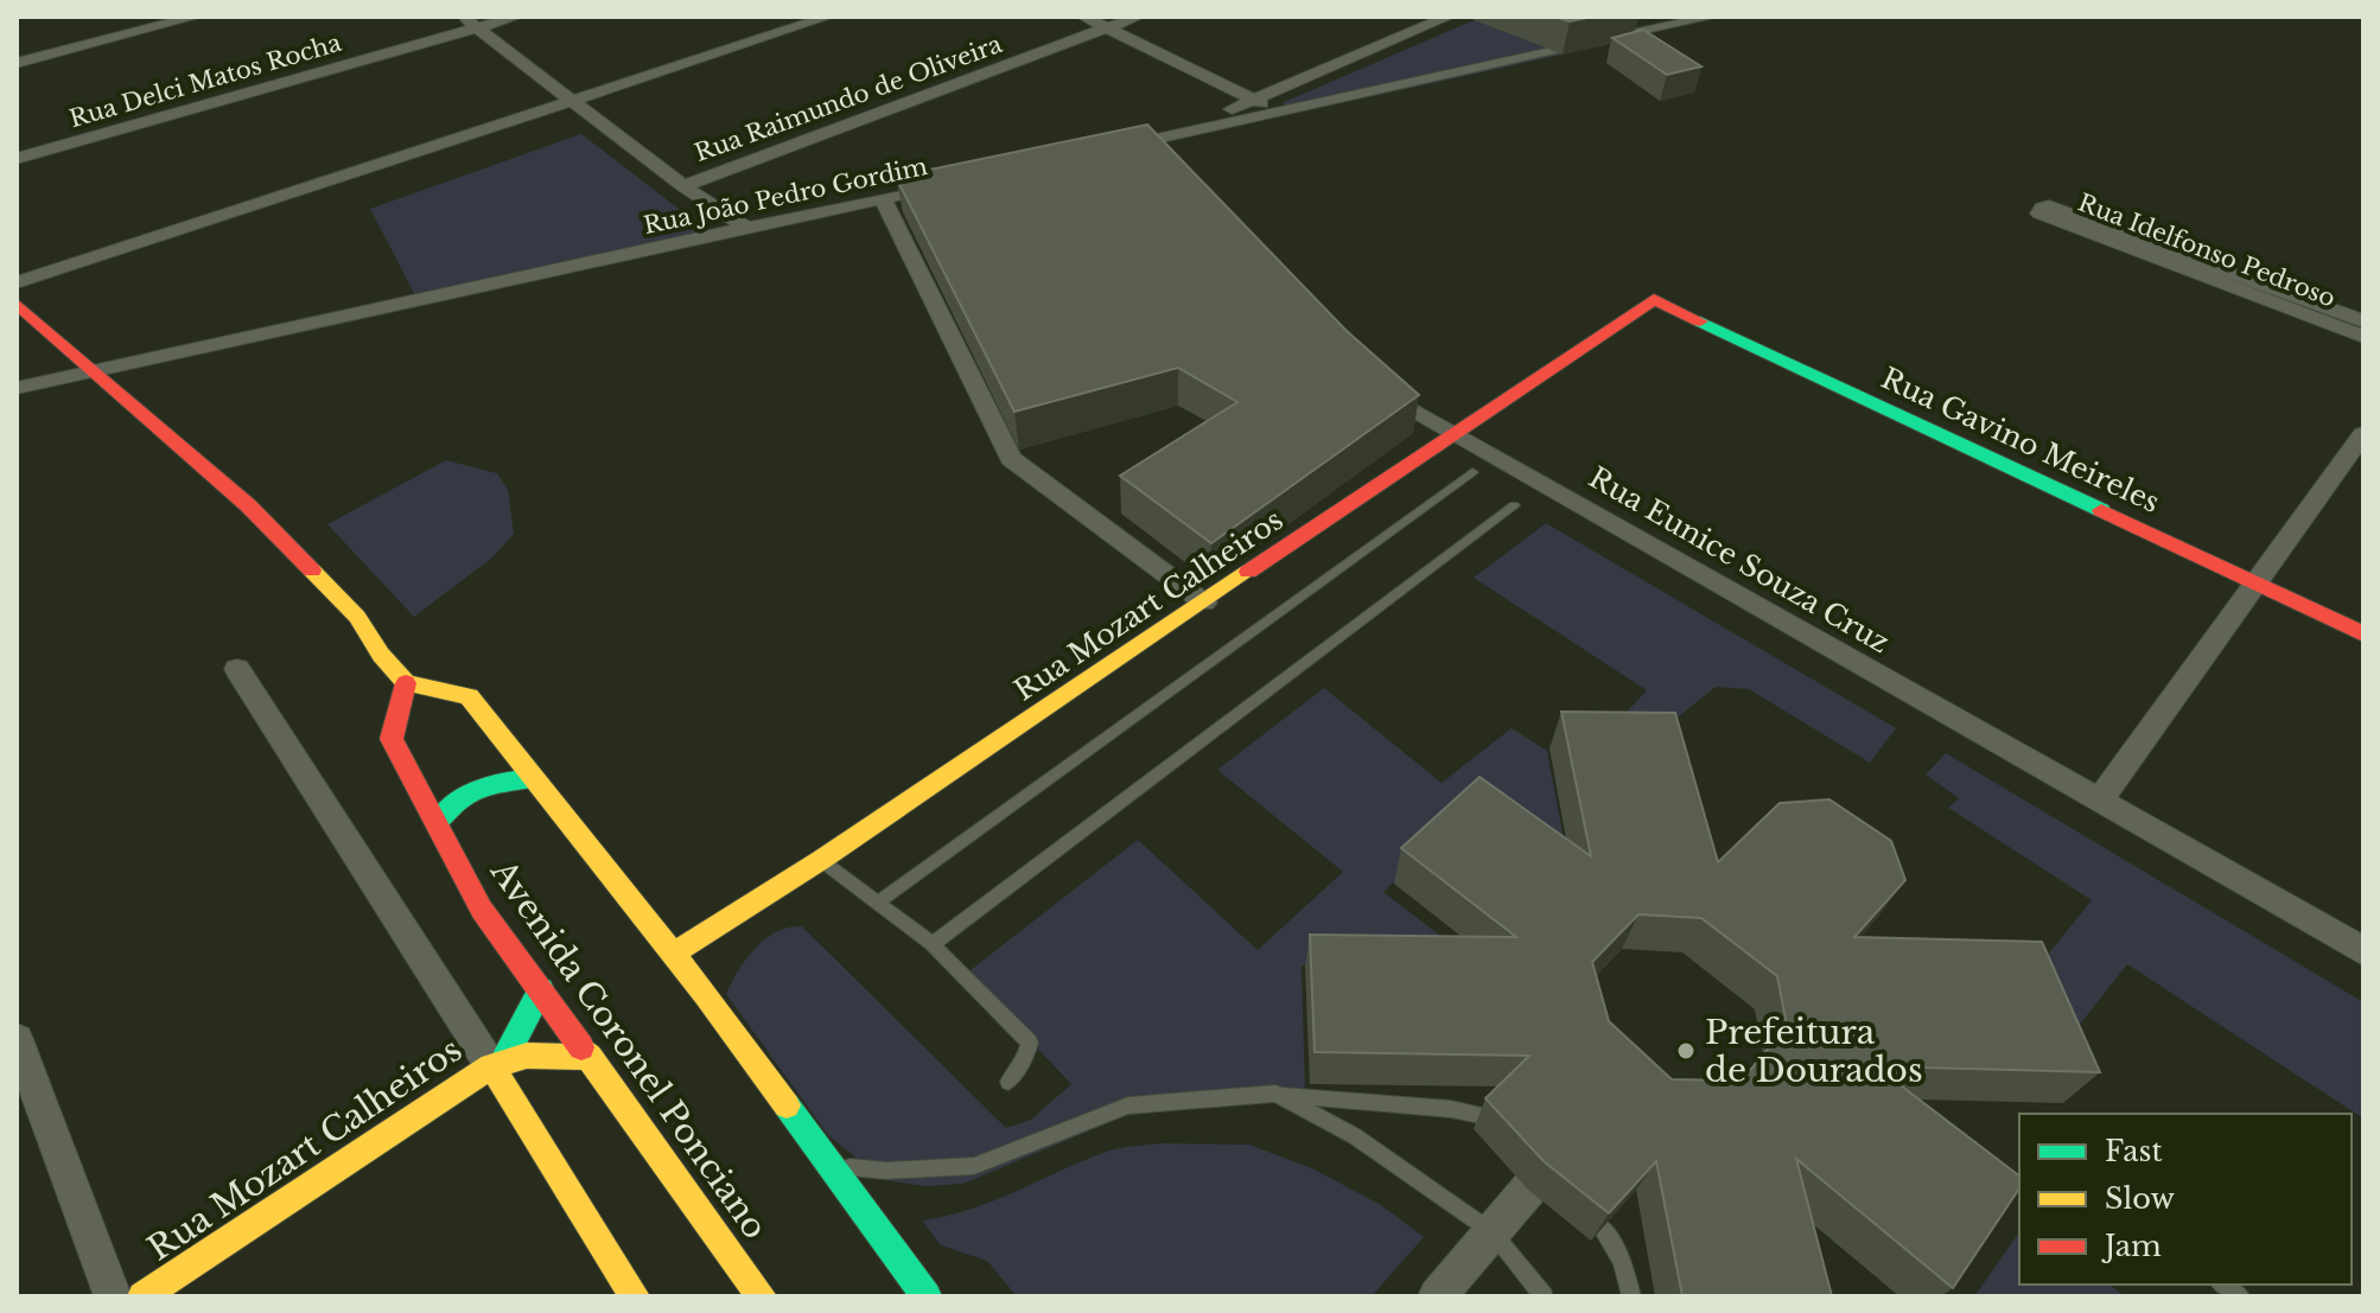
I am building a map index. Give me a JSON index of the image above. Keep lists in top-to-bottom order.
{
  "streets": {
    "main road": ["Rua Gavino Meireles", "Rua Mozart Calheiros", "Avenida Coronel Ponciano"],
    "street": [
      "Rua Delci Matos Rocha",
      "Rua Raimundo de Oliveira",
      "Rua João Pedro Gordim",
      "Rua Idelfonso Pedroso",
      "Rua Eunice Souza Cruz"
    ]
  },
  "crossings": [
    ["Rua Gavino Meireles", "Rua Mozart Calheiros"],
    ["Rua Eunice Souza Cruz", "Rua Mozart Calheiros"],
    ["Rua Mozart Calheiros", "Avenida Coronel Ponciano"]
  ],
  "places": ["Prefeitura de Dourados"],
  "legend": ["Fast", "Slow", "Jam"]
}
